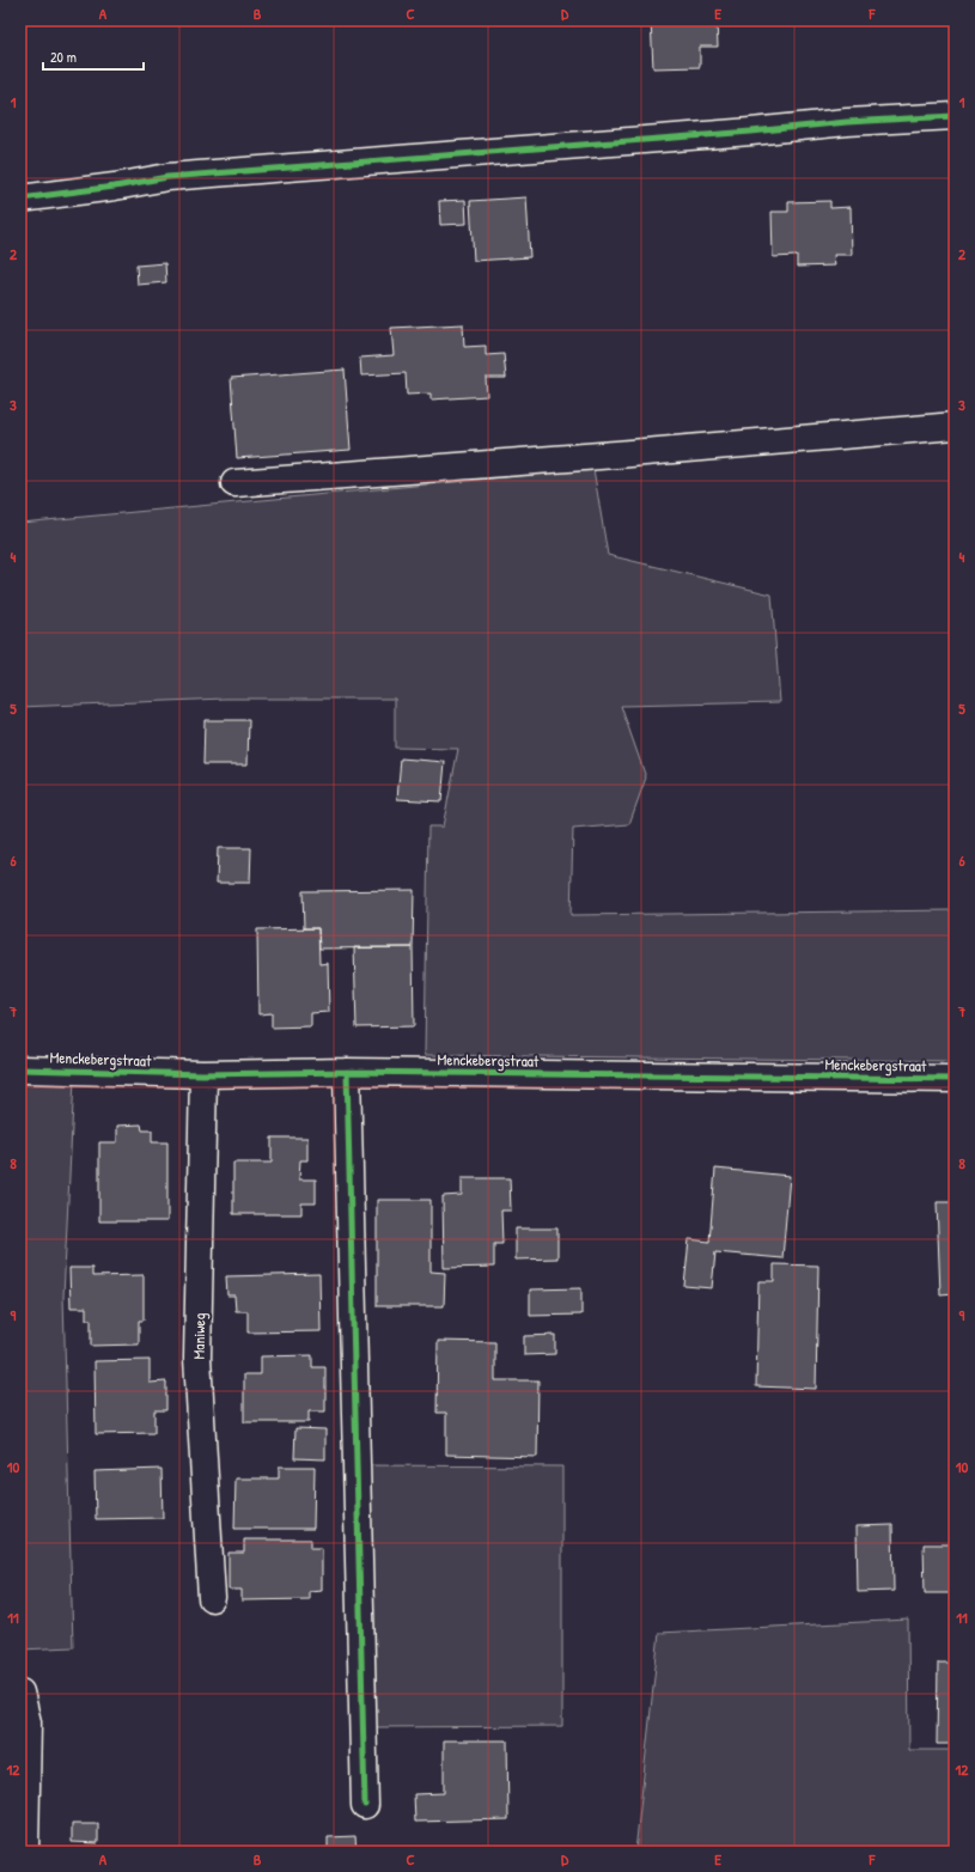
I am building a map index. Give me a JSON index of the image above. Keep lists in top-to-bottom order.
{
  "streets": {
    "street": ["Menckebergstraat", "Maniweg"]
  },
  "crossings": [
    ["Menckebergstraat", "Maniweg"]
  ],
  "scale_bar": "20 m",
  "grid": {
    "columns": [
      "A",
      "B",
      "C",
      "D",
      "E",
      "F"
    ],
    "rows": [
      "1",
      "2",
      "3",
      "4",
      "5",
      "6",
      "7",
      "8",
      "9",
      "10",
      "11",
      "12"
    ]
  }
}
